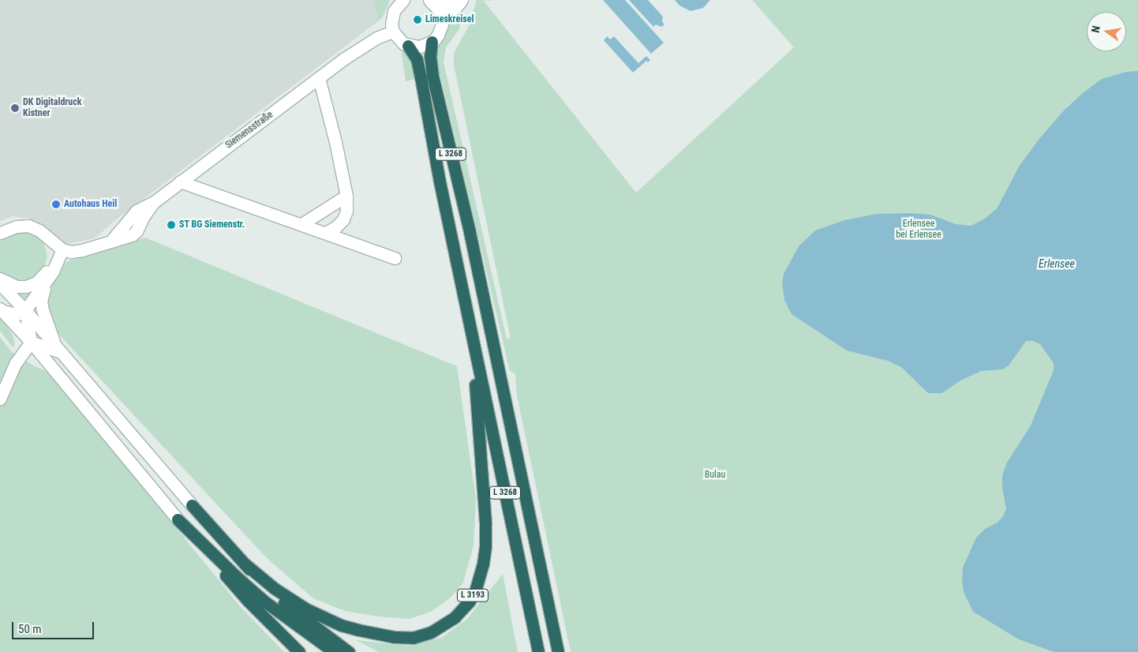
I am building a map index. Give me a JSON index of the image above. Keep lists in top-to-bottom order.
{
  "streets": {
    "highway": ["L 3268", "L 3193"],
    "street": ["Siemensstraße"]
  },
  "crossings": [
    ["Siemensstraße", "L 3268"],
    ["L 3268", "L 3193"]
  ],
  "water": ["Erlensee"],
  "parks": ["Erlensee bei Erlensee", "Bulau"],
  "places": [
    "Limeskreisel",
    "DK Digitaldruck Kistner",
    "Autohaus Heil",
    "ST BG Siemenstr."
  ],
  "scale_bar": "50 m",
  "north": "left"
}
